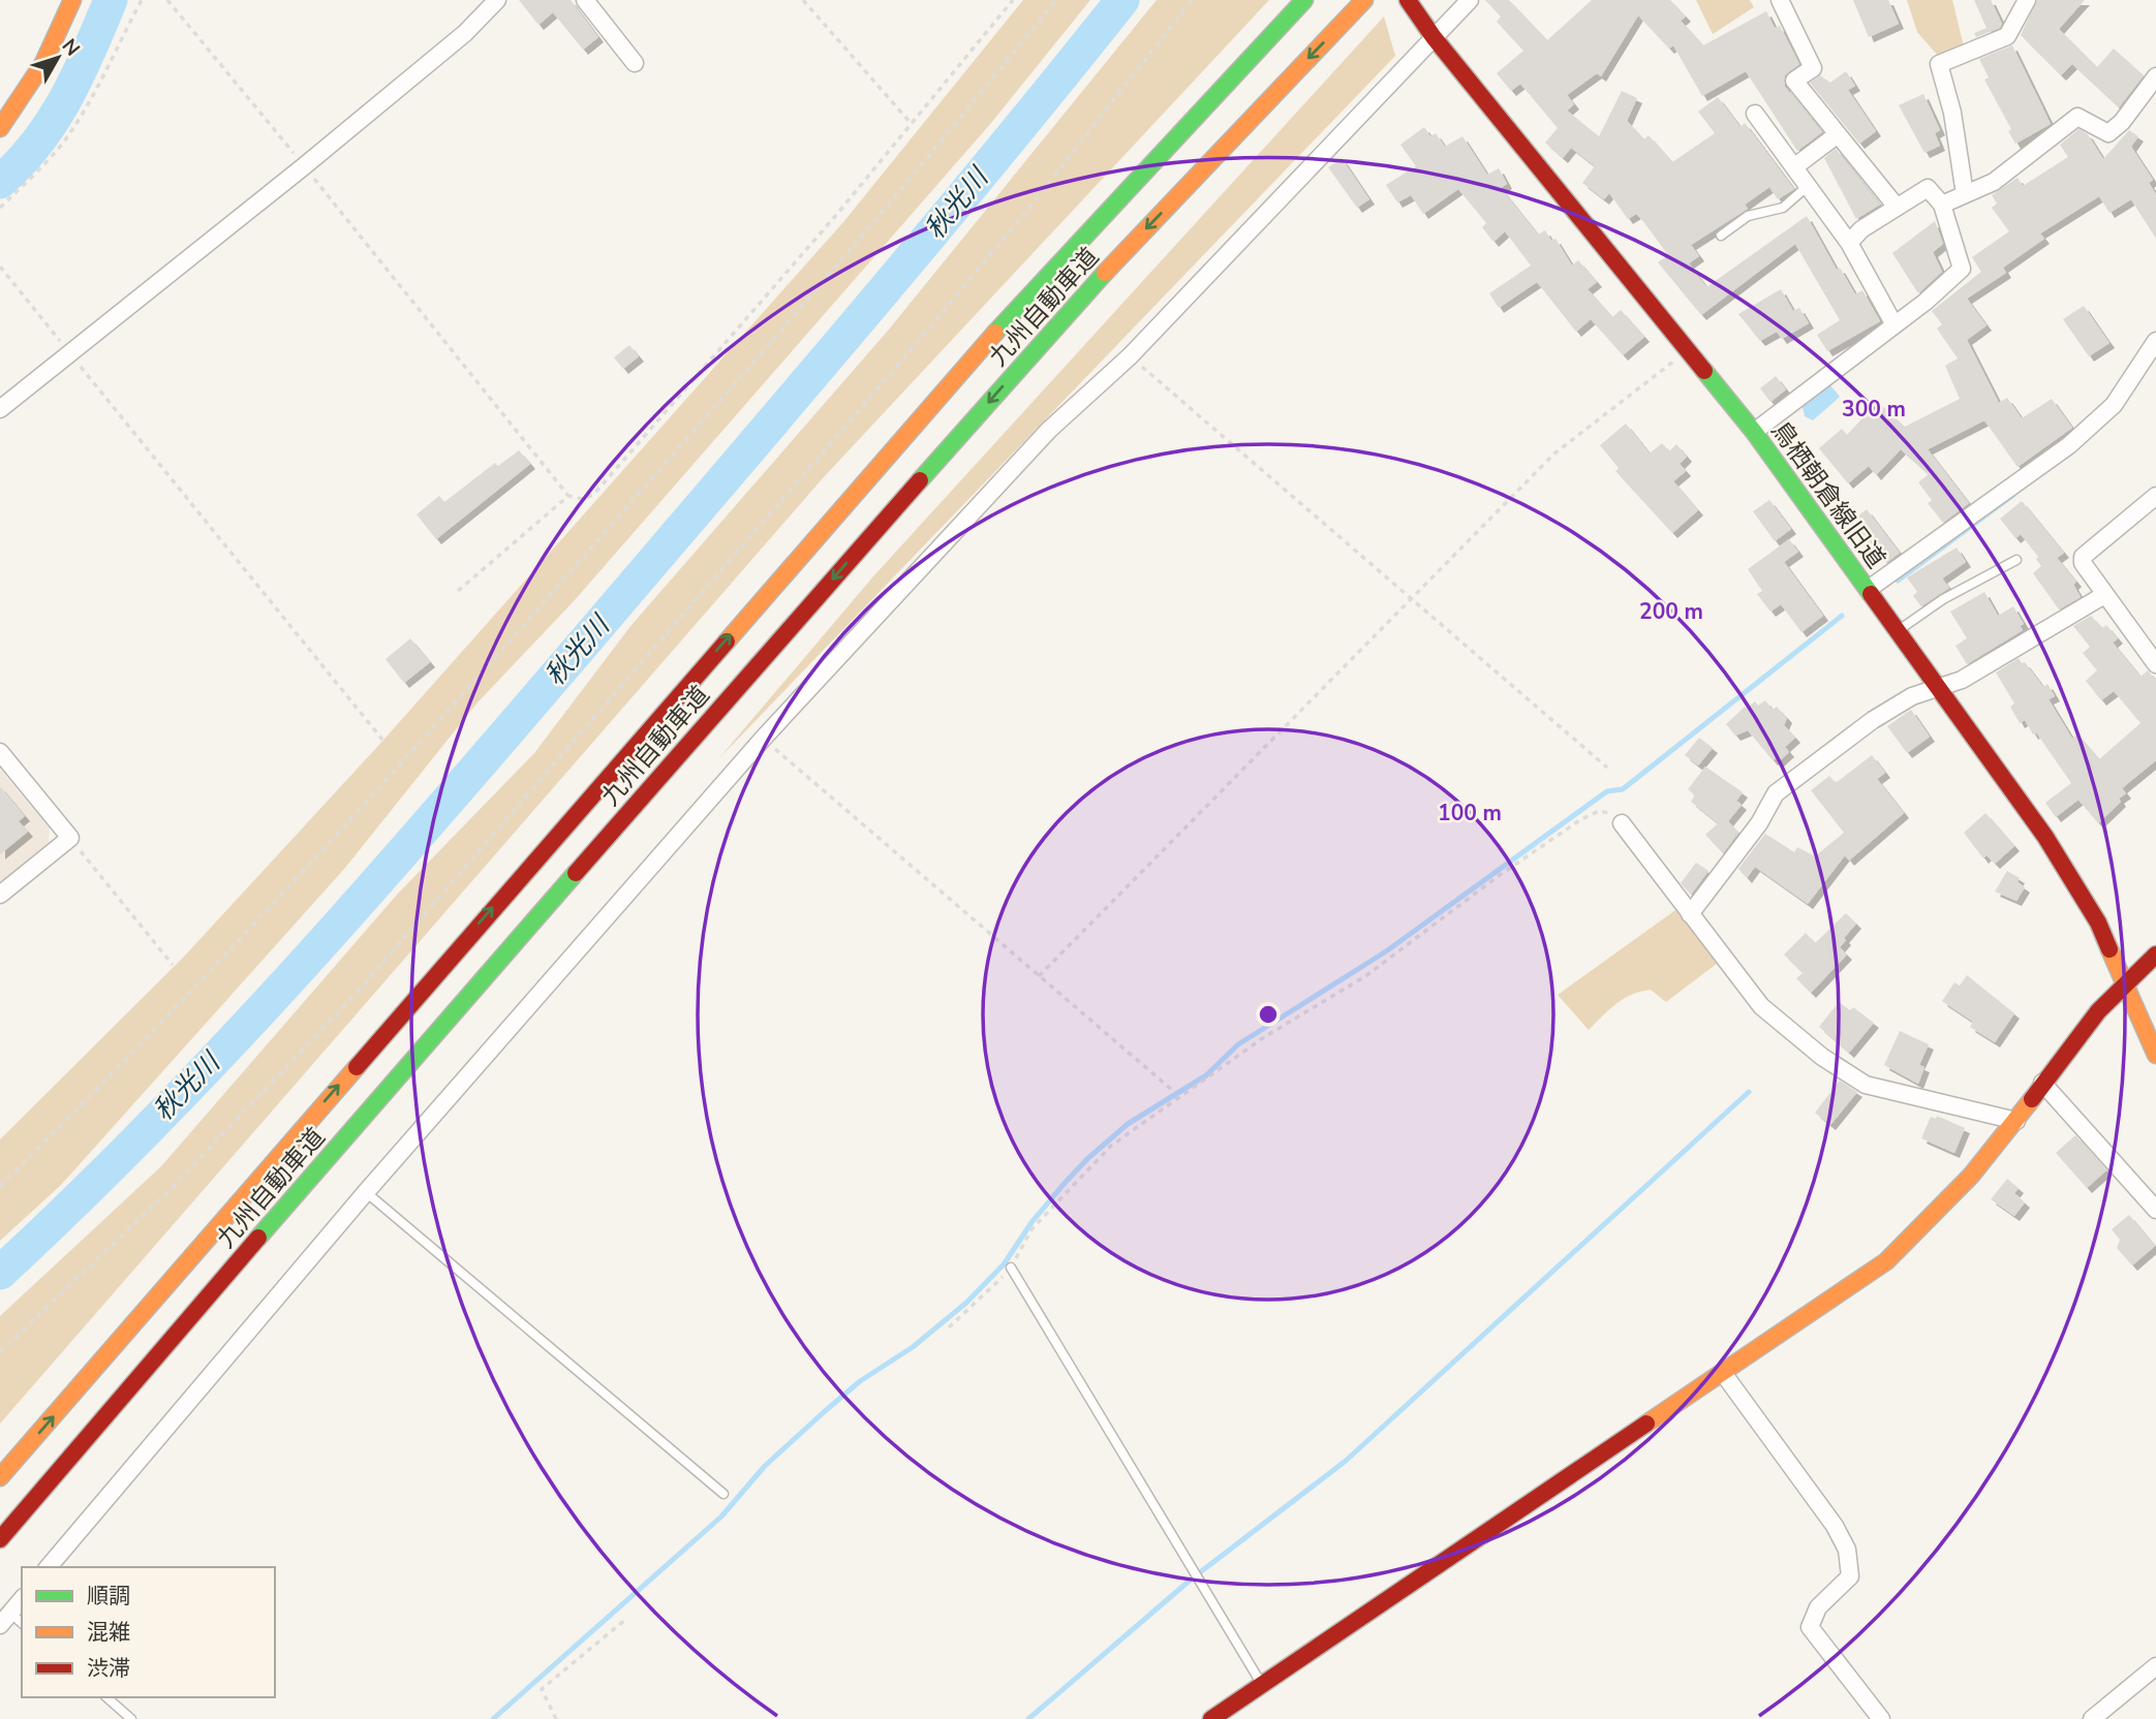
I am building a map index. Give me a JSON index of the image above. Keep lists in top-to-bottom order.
{
  "streets": {
    "main road": ["九州自動車道", "鳥栖朝倉線旧道"]
  },
  "water": ["秋光川"],
  "legend": ["順調", "混雑", "渋滞"],
  "north": "top right",
  "rings": ["300 m", "200 m", "100 m"]
}
